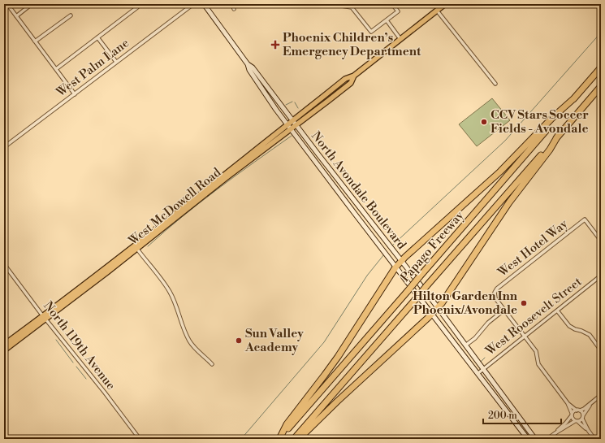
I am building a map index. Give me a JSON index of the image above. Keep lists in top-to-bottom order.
{
  "streets": {
    "highway": ["Papago Freeway"],
    "main road": ["North Avondale Boulevard", "West McDowell Road"],
    "street": [
      "West Palm Lane",
      "West Hotel Way",
      "West Roosevelt Street",
      "North 119th Avenue"
    ]
  },
  "crossings": [
    ["North Avondale Boulevard", "West McDowell Road"],
    ["North Avondale Boulevard", "West Roosevelt Street"],
    ["West McDowell Road", "North 119th Avenue"]
  ],
  "places": {
    "health": ["Phoenix Children’s Emergency Department"],
    "other": ["CCV Stars Soccer Fields - Avondale", "Hilton Garden Inn Phoenix/Avondale", "Sun Valley Academy"]
  },
  "scale_bar": "200 m"
}
